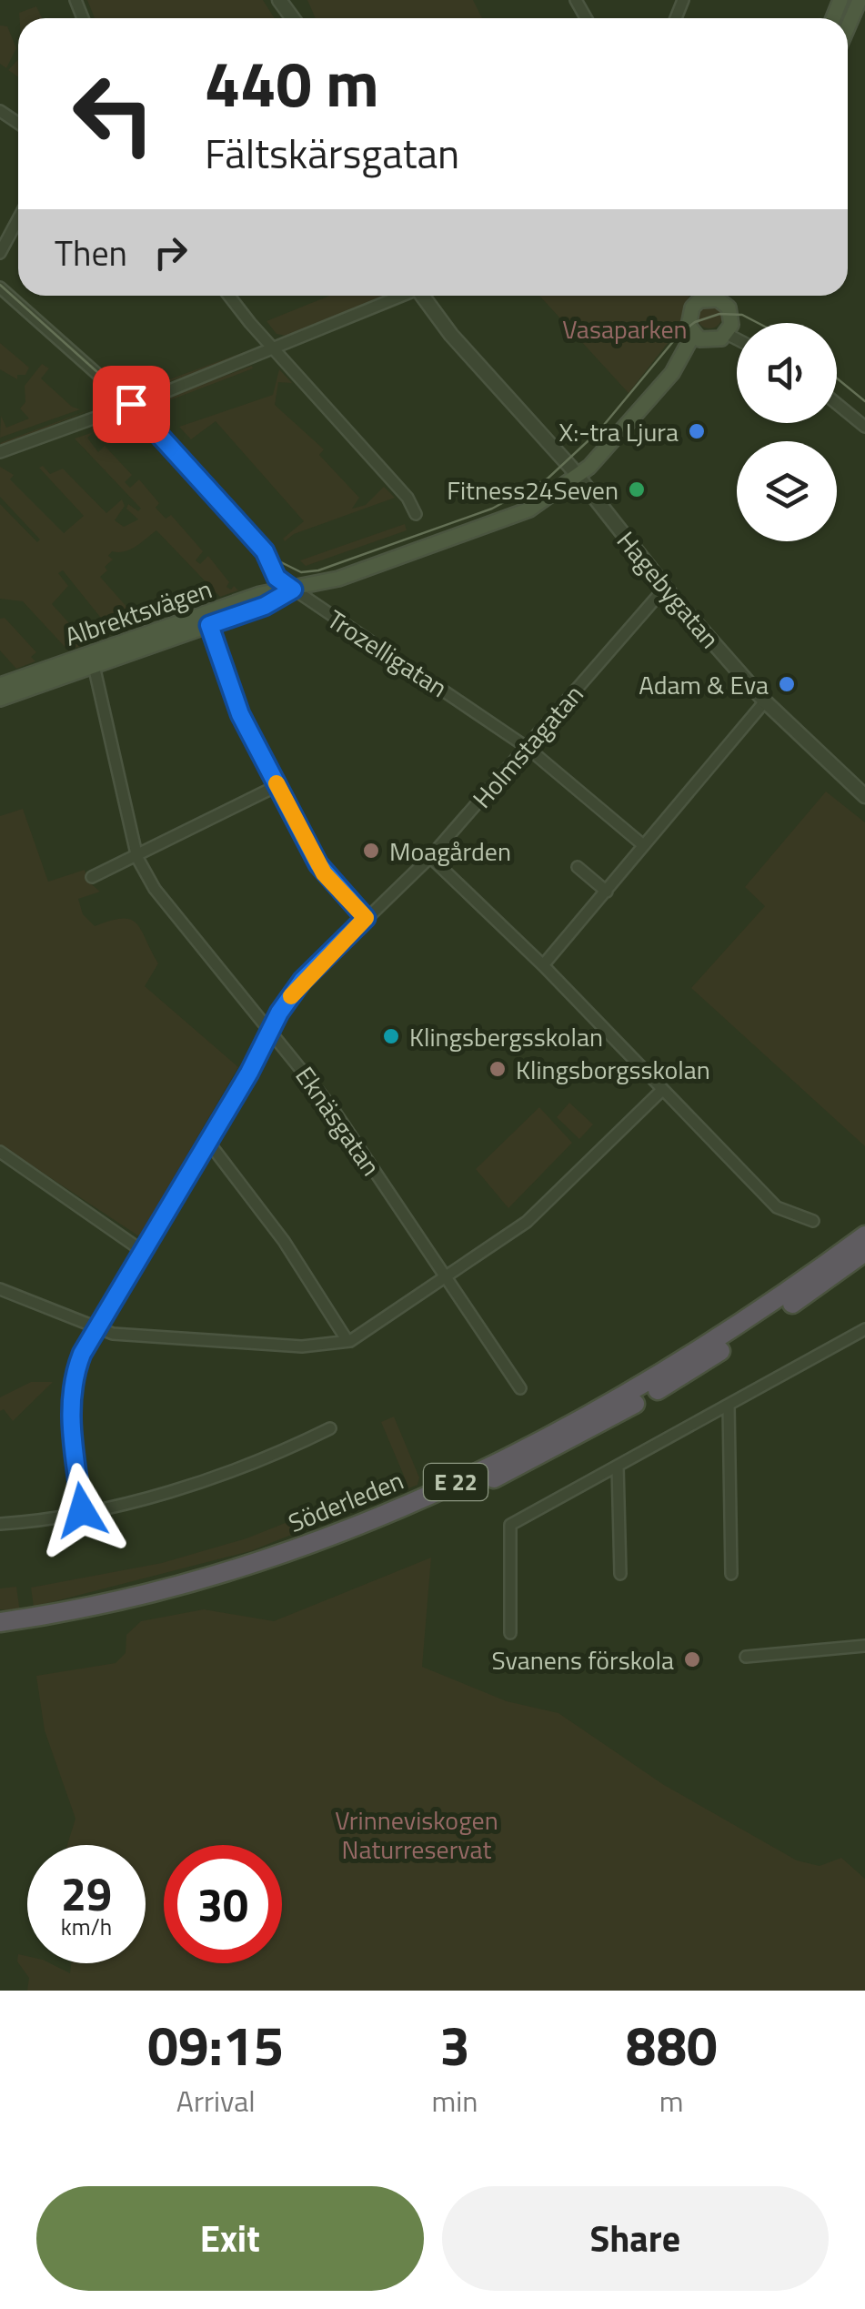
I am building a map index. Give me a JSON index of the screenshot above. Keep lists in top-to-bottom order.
{
  "streets": {
    "highway": ["E 22", "Söderleden"],
    "main road": ["Albrektsvägen"],
    "street": [
      "Hagebygatan",
      "Trozelligatan",
      "Holmstagatan",
      "Eknäsgatan"
    ]
  },
  "crossings": [
    ["Hagebygatan", "Albrektsvägen"],
    ["Hagebygatan", "Holmstagatan"],
    ["Albrektsvägen", "Trozelligatan"],
    ["Albrektsvägen", "Eknäsgatan"],
    ["Trozelligatan", "Holmstagatan"],
    ["Holmstagatan", "Eknäsgatan"]
  ],
  "parks": ["Vasaparken", "Vrinneviskogen Naturreservat"],
  "places": [
    "X:-tra Ljura",
    "Fitness24Seven",
    "Adam & Eva",
    "Moagården",
    "Klingsbergsskolan",
    "Klingsborgsskolan",
    "Svanens förskola"
  ],
  "page": {
    "turn": ["440 m", "Fältskärsgatan"],
    "then": "Then",
    "speed": "29 km/h",
    "limit": "30",
    "eta": [
      "09:15",
      "Arrival",
      "3",
      "min",
      "880",
      "m"
    ],
    "buttons": ["Exit", "Share"]
  }
}
